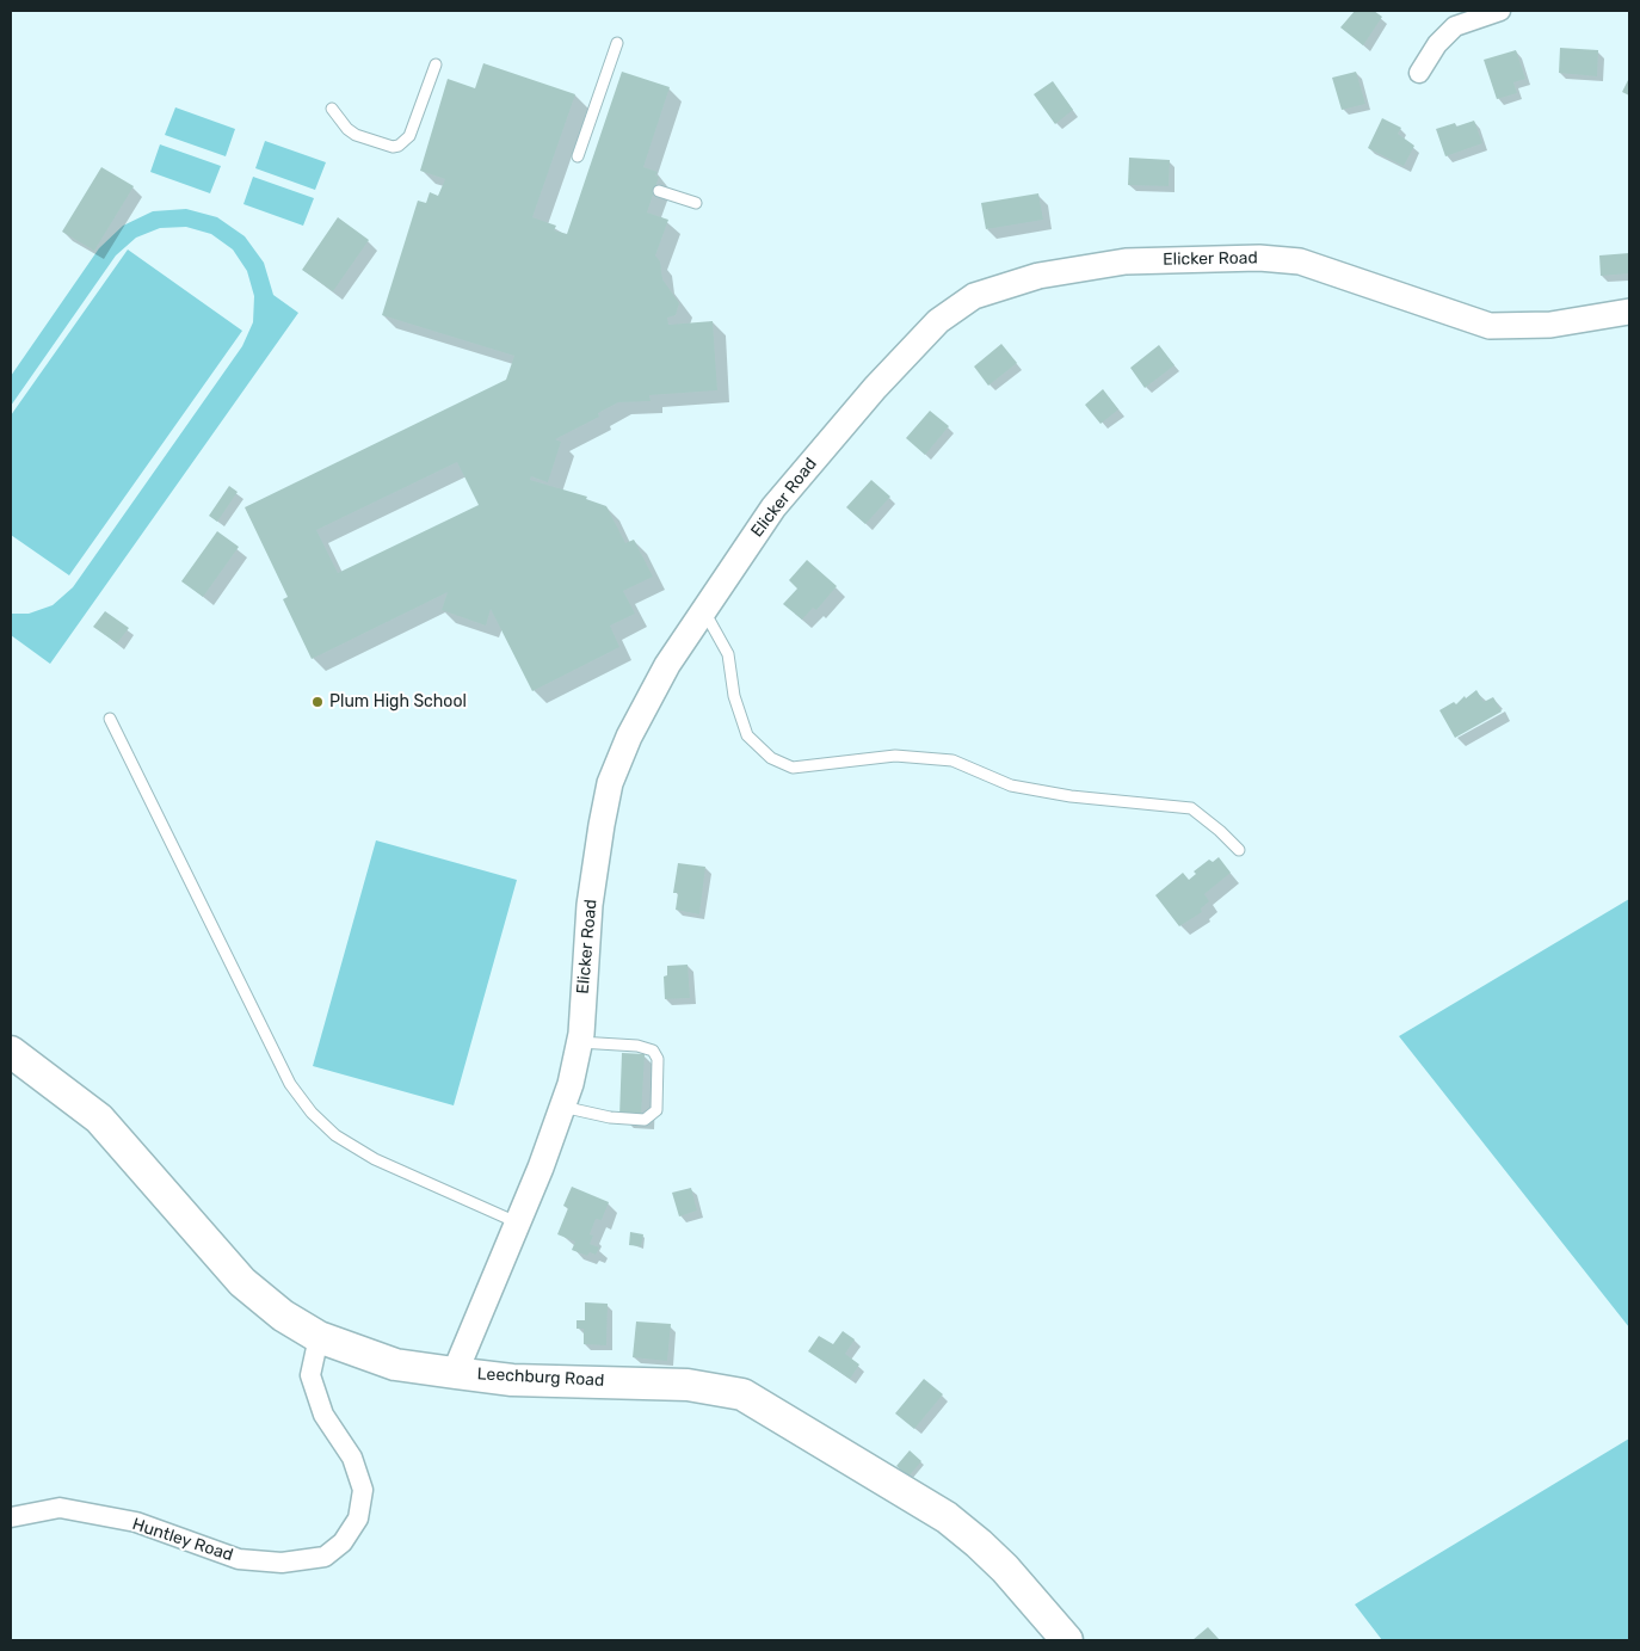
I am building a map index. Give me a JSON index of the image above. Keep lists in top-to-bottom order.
{
  "streets": {
    "main road": ["Leechburg Road"],
    "street": ["Elicker Road", "Huntley Road"]
  },
  "crossings": [
    ["Elicker Road", "Leechburg Road"],
    ["Leechburg Road", "Huntley Road"]
  ],
  "places": ["Plum High School"]
}
